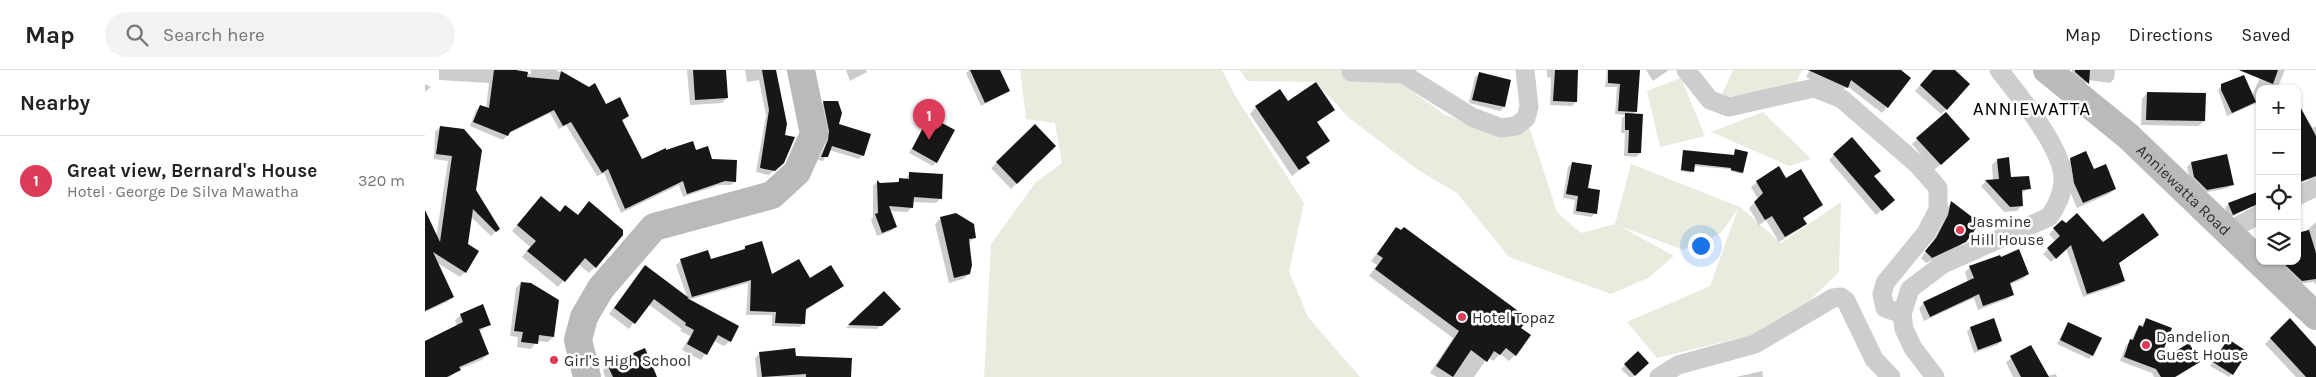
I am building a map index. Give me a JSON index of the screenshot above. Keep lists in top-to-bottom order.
{
  "streets": {
    "street": ["Anniewatta Road"]
  },
  "districts": ["ANNIEWATTA"],
  "places": [
    "Jasmine Hill House",
    "Hotel Topaz",
    "Dandelion Guest House",
    "Girl's High School"
  ],
  "page": {
    "header": "Map",
    "search": "Search here",
    "nav": ["Map", "Directions", "Saved"],
    "heading": "Nearby",
    "map_buttons": ["+", "−"],
    "pins": "1",
    "list": [
      {
        "mark": "1",
        "name": "Great view, Bernard's House",
        "note": "Hotel · George De Silva Mawatha",
        "value": "320 m"
      }
    ]
  }
}
